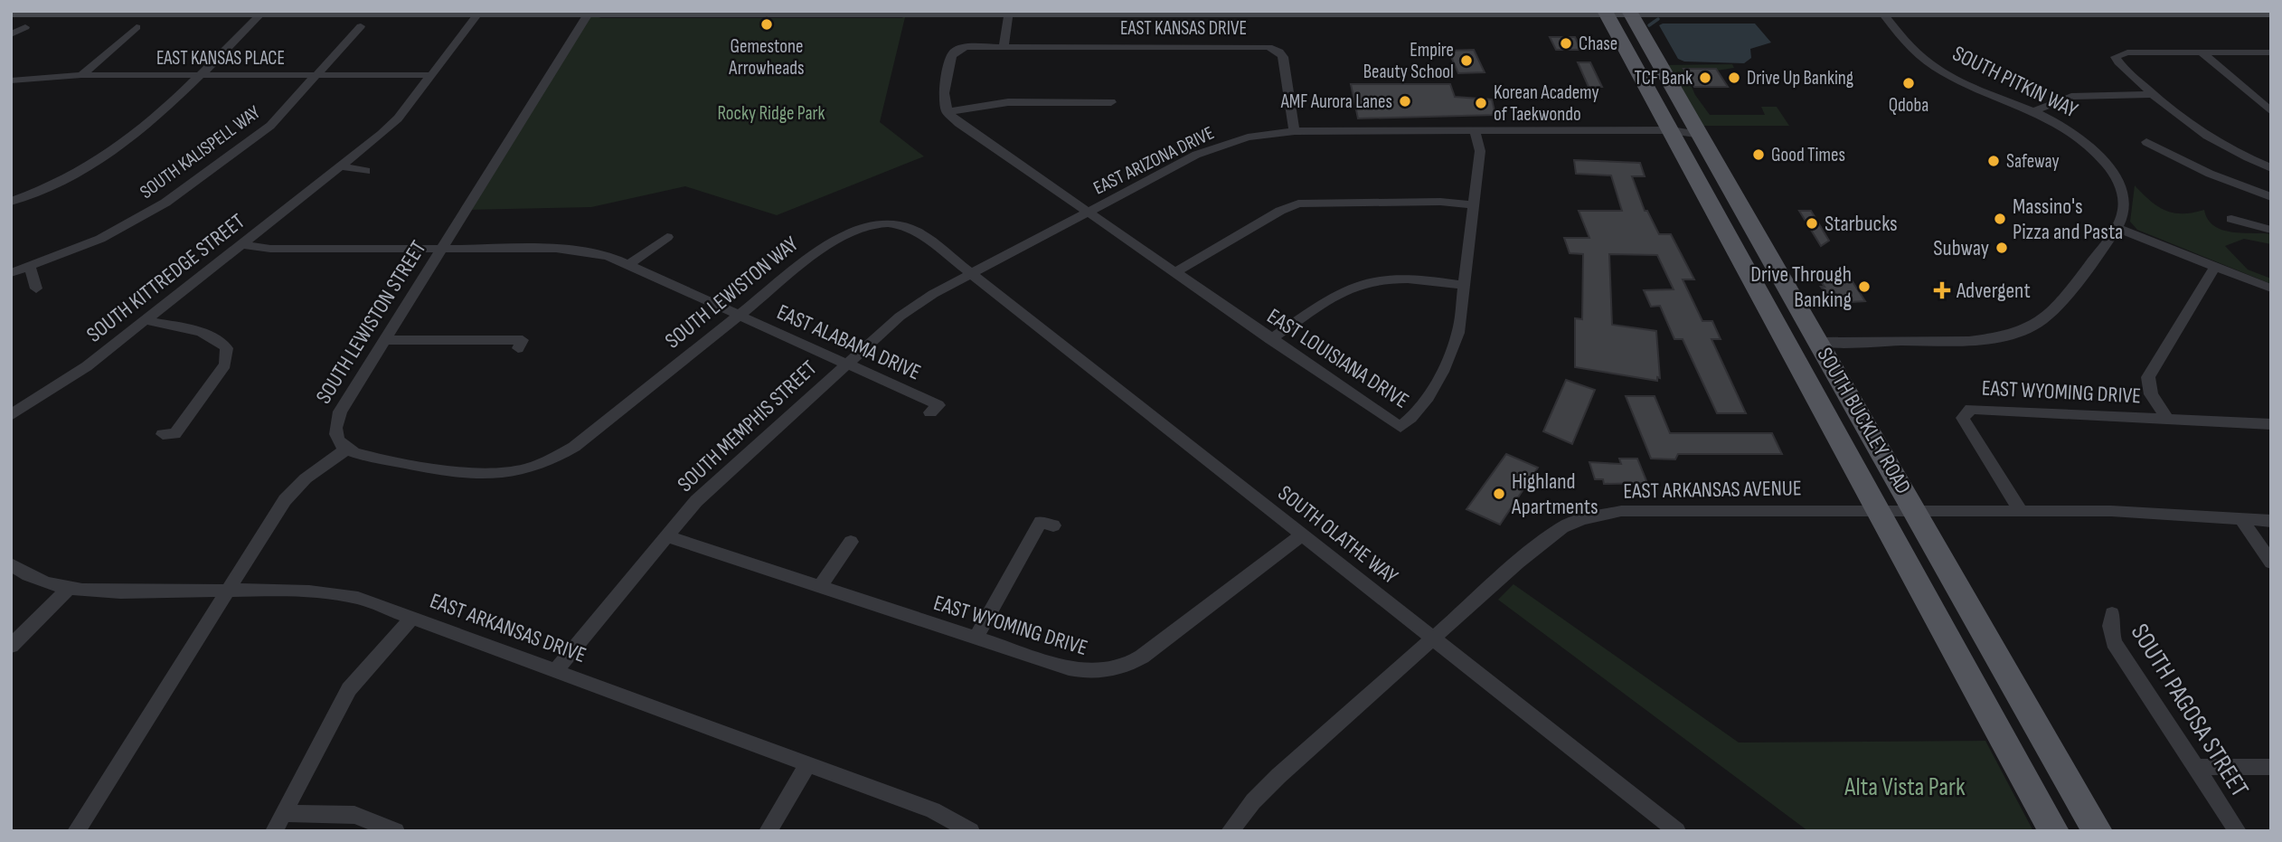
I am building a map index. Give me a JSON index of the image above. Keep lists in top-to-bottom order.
{
  "streets": {
    "main road": ["SOUTH BUCKLEY ROAD"],
    "street": [
      "EAST KANSAS DRIVE",
      "EAST KANSAS PLACE",
      "SOUTH PITKIN WAY",
      "SOUTH KALISPELL WAY",
      "EAST ARIZONA DRIVE",
      "SOUTH KITTREDGE STREET",
      "SOUTH LEWISTON WAY",
      "SOUTH LEWISTON STREET",
      "EAST ALABAMA DRIVE",
      "EAST LOUISIANA DRIVE",
      "EAST WYOMING DRIVE",
      "SOUTH MEMPHIS STREET",
      "EAST ARKANSAS AVENUE",
      "SOUTH OLATHE WAY",
      "EAST ARKANSAS DRIVE",
      "SOUTH PAGOSA STREET"
    ]
  },
  "crossings": [
    ["EAST KANSAS DRIVE", "EAST ARIZONA DRIVE"],
    ["EAST KANSAS DRIVE", "EAST LOUISIANA DRIVE"],
    ["EAST KANSAS PLACE", "SOUTH KALISPELL WAY"],
    ["EAST KANSAS PLACE", "SOUTH KITTREDGE STREET"],
    ["SOUTH PITKIN WAY", "SOUTH BUCKLEY ROAD"],
    ["EAST ARIZONA DRIVE", "EAST LOUISIANA DRIVE"],
    ["EAST ARIZONA DRIVE", "SOUTH BUCKLEY ROAD"],
    ["EAST ARIZONA DRIVE", "SOUTH MEMPHIS STREET"],
    ["SOUTH KITTREDGE STREET", "EAST ALABAMA DRIVE"],
    ["SOUTH LEWISTON WAY", "SOUTH LEWISTON STREET"],
    ["SOUTH LEWISTON WAY", "EAST ALABAMA DRIVE"],
    ["SOUTH LEWISTON WAY", "SOUTH MEMPHIS STREET"],
    ["SOUTH LEWISTON WAY", "SOUTH OLATHE WAY"],
    ["SOUTH LEWISTON STREET", "EAST ALABAMA DRIVE"],
    ["EAST ALABAMA DRIVE", "SOUTH MEMPHIS STREET"],
    ["EAST WYOMING DRIVE", "SOUTH MEMPHIS STREET"],
    ["EAST WYOMING DRIVE", "EAST ARKANSAS AVENUE"],
    ["EAST WYOMING DRIVE", "SOUTH OLATHE WAY"],
    ["SOUTH BUCKLEY ROAD", "EAST ARKANSAS AVENUE"],
    ["SOUTH MEMPHIS STREET", "SOUTH OLATHE WAY"],
    ["SOUTH MEMPHIS STREET", "EAST ARKANSAS DRIVE"],
    ["EAST ARKANSAS AVENUE", "SOUTH OLATHE WAY"]
  ],
  "parks": ["Rocky Ridge Park", "Alta Vista Park"],
  "places": {
    "other": [
      "Gemestone Arrowheads",
      "Chase",
      "Empire Beauty School",
      "TCF Bank",
      "Drive Up Banking",
      "Qdoba",
      "AMF Aurora Lanes",
      "Korean Academy of Taekwondo",
      "Good Times",
      "Safeway",
      "Massino's Pizza and Pasta",
      "Starbucks",
      "Subway",
      "Drive Through Banking",
      "Highland Apartments"
    ],
    "health": ["Advergent"]
  }
}
